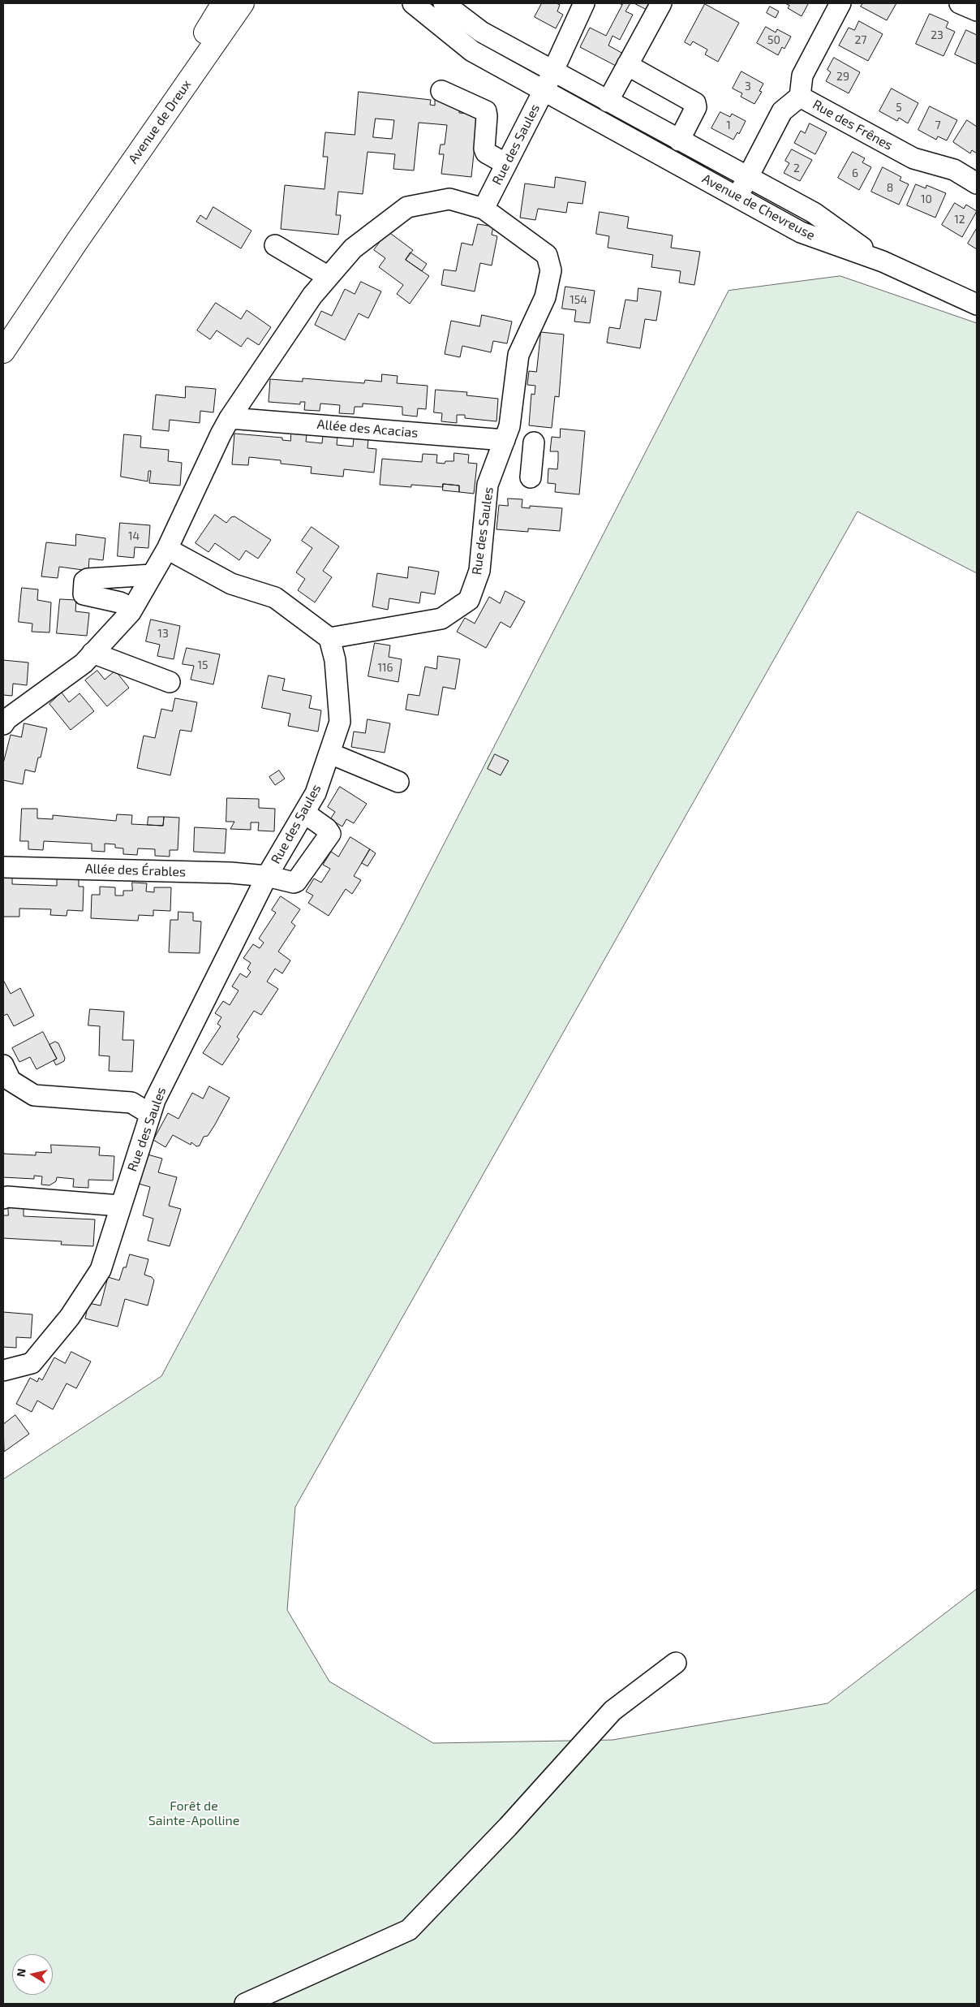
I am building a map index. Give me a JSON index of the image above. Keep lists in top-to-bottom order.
{
  "streets": {
    "main road": ["Avenue de Dreux"],
    "street": [
      "Rue des Frênes",
      "Rue des Saules",
      "Avenue de Chevreuse",
      "Allée des Acacias",
      "Allée des Érables"
    ]
  },
  "crossings": [
    ["Rue des Saules", "Avenue de Chevreuse"],
    ["Rue des Saules", "Allée des Acacias"],
    ["Rue des Saules", "Allée des Érables"]
  ],
  "parks": ["Forêt de Sainte-Apolline"],
  "house_numbers": [
    "23",
    "50",
    "27",
    "29",
    "3",
    "5",
    "1",
    "7",
    "2",
    "6",
    "8",
    "10",
    "12",
    "154",
    "14",
    "13",
    "15",
    "116"
  ],
  "north": "left"
}
